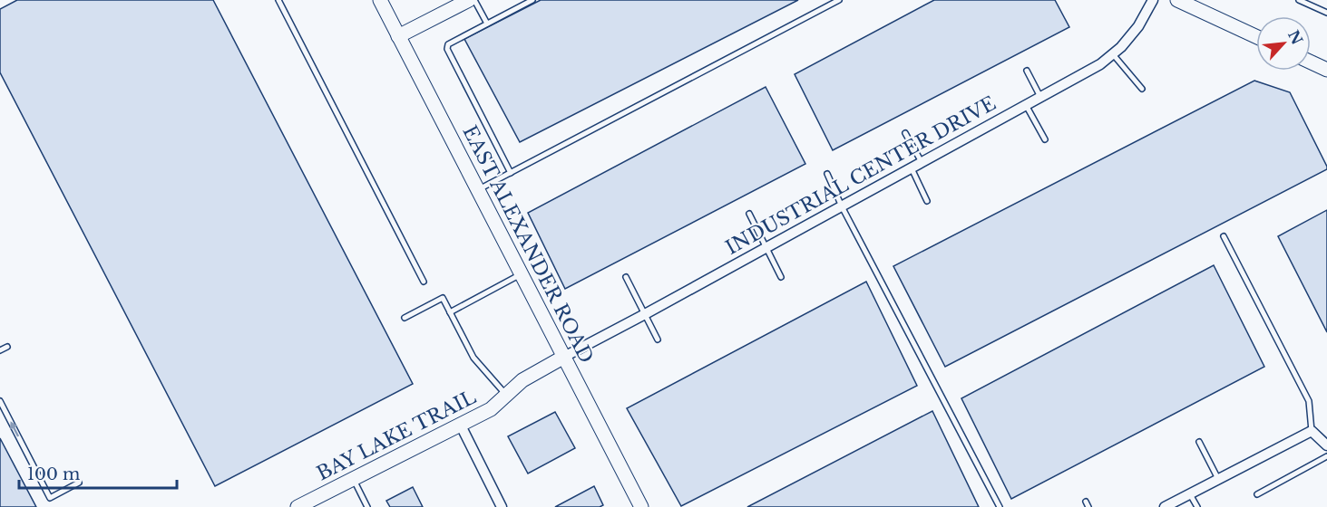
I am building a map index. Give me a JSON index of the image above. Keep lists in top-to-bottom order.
{
  "streets": {
    "street": ["INDUSTRIAL CENTER DRIVE", "EAST ALEXANDER ROAD", "BAY LAKE TRAIL"]
  },
  "crossings": [
    ["INDUSTRIAL CENTER DRIVE", "EAST ALEXANDER ROAD"],
    ["INDUSTRIAL CENTER DRIVE", "BAY LAKE TRAIL"],
    ["EAST ALEXANDER ROAD", "BAY LAKE TRAIL"]
  ],
  "scale_bar": "100 m",
  "north": "top right"
}
